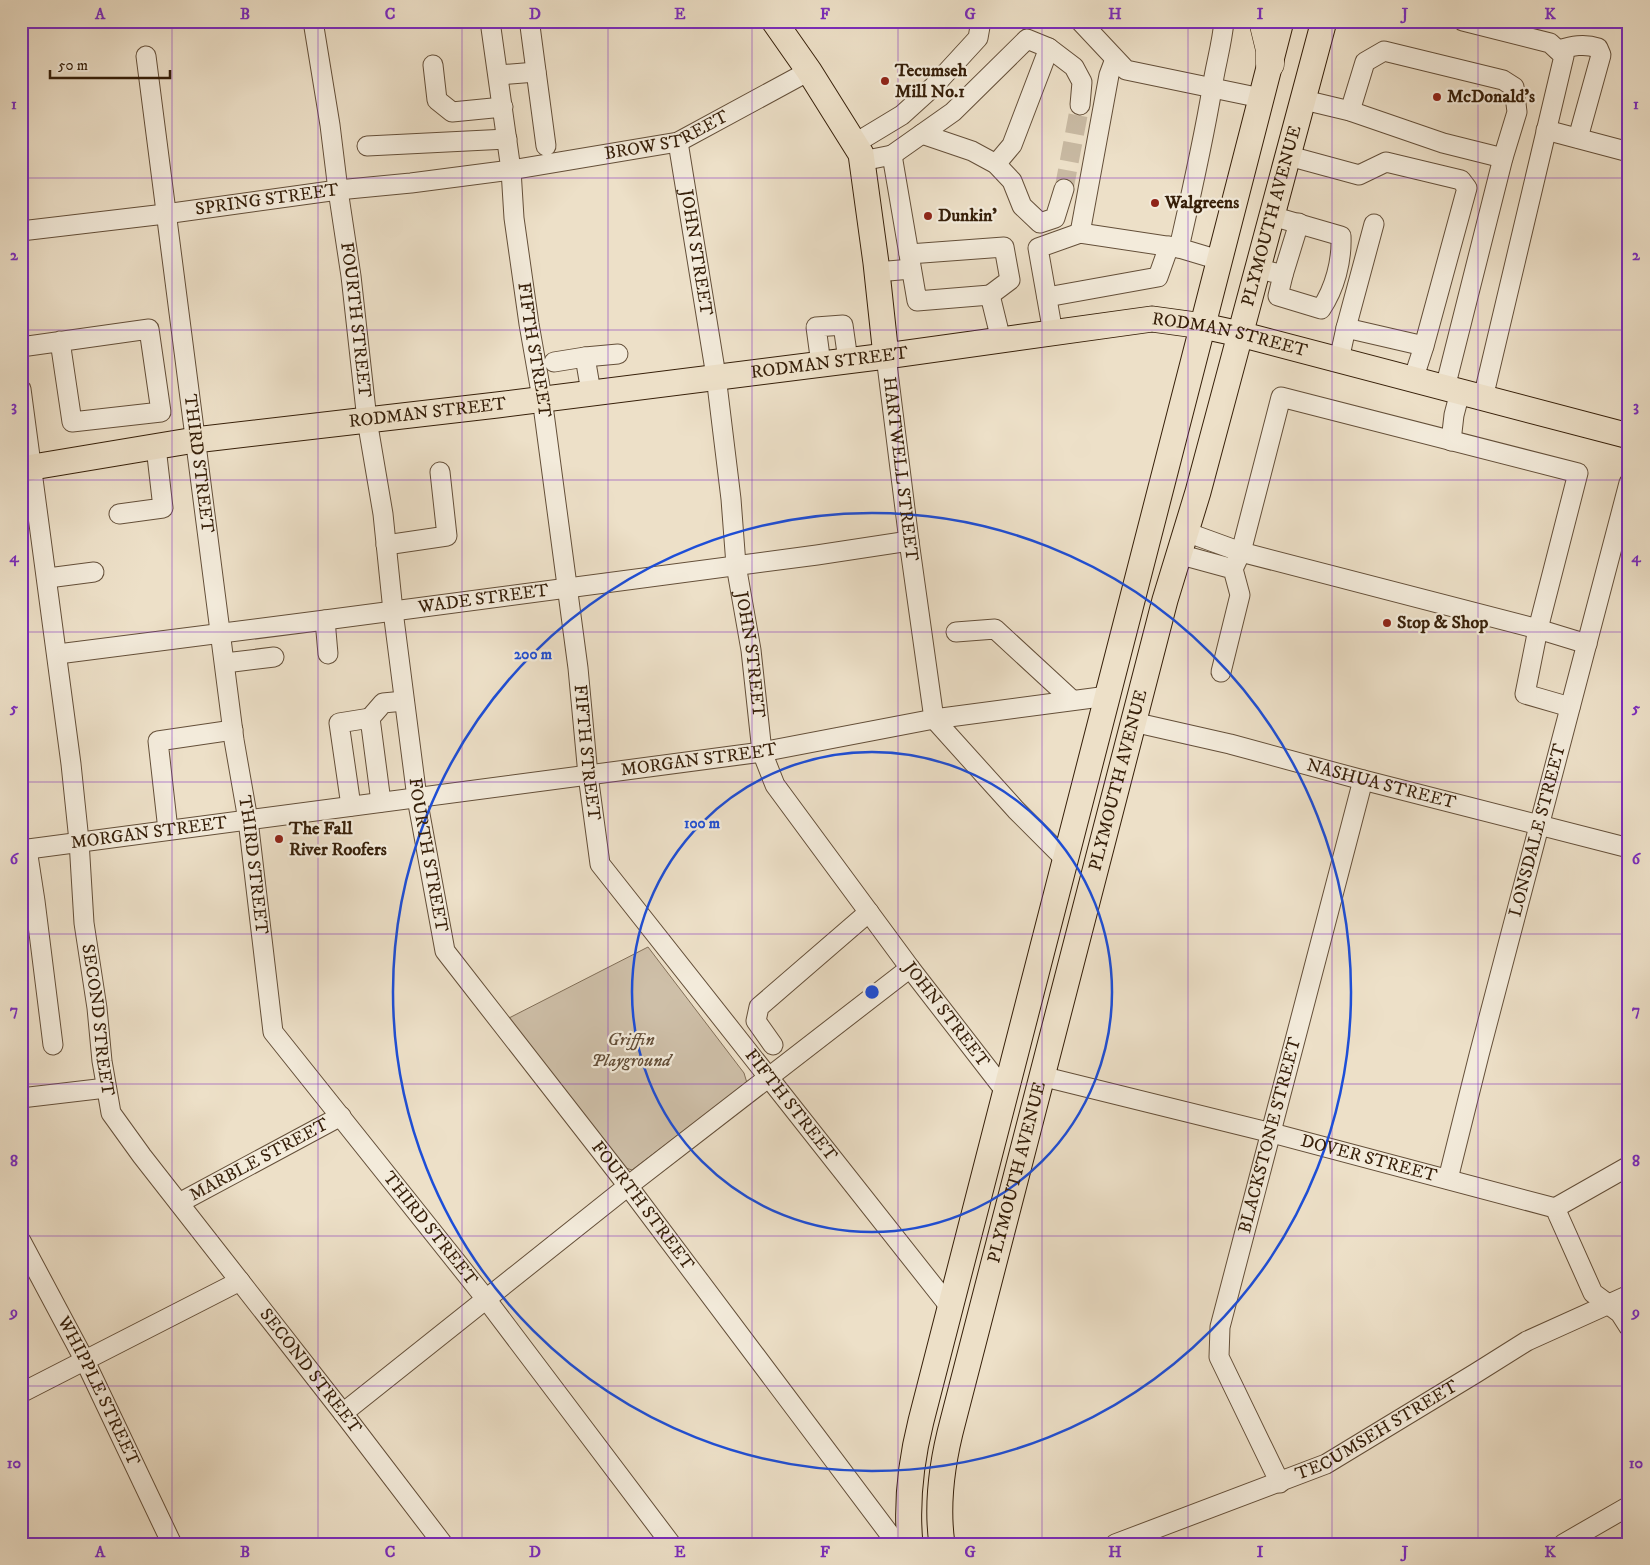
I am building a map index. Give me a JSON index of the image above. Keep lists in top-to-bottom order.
{
  "streets": {
    "main road": ["PLYMOUTH AVENUE", "RODMAN STREET", "HARTWELL STREET"],
    "street": [
      "BROW STREET",
      "SPRING STREET",
      "JOHN STREET",
      "FOURTH STREET",
      "FIFTH STREET",
      "THIRD STREET",
      "WADE STREET",
      "MORGAN STREET",
      "NASHUA STREET",
      "LONSDALE STREET",
      "SECOND STREET",
      "BLACKSTONE STREET",
      "DOVER STREET",
      "MARBLE STREET",
      "WHIPPLE STREET",
      "TECUMSEH STREET"
    ]
  },
  "crossings": [
    ["BROW STREET", "SPRING STREET"],
    ["BROW STREET", "JOHN STREET"],
    ["BROW STREET", "FIFTH STREET"],
    ["BROW STREET", "HARTWELL STREET"],
    ["SPRING STREET", "FOURTH STREET"],
    ["SPRING STREET", "FIFTH STREET"],
    ["SPRING STREET", "THIRD STREET"],
    ["PLYMOUTH AVENUE", "JOHN STREET"],
    ["PLYMOUTH AVENUE", "RODMAN STREET"],
    ["PLYMOUTH AVENUE", "FIFTH STREET"],
    ["PLYMOUTH AVENUE", "MORGAN STREET"],
    ["PLYMOUTH AVENUE", "NASHUA STREET"],
    ["PLYMOUTH AVENUE", "DOVER STREET"],
    ["JOHN STREET", "RODMAN STREET"],
    ["JOHN STREET", "WADE STREET"],
    ["JOHN STREET", "MORGAN STREET"],
    ["FOURTH STREET", "RODMAN STREET"],
    ["FOURTH STREET", "WADE STREET"],
    ["FOURTH STREET", "MORGAN STREET"],
    ["RODMAN STREET", "FIFTH STREET"],
    ["RODMAN STREET", "THIRD STREET"],
    ["RODMAN STREET", "HARTWELL STREET"],
    ["RODMAN STREET", "SECOND STREET"],
    ["FIFTH STREET", "WADE STREET"],
    ["FIFTH STREET", "MORGAN STREET"],
    ["THIRD STREET", "WADE STREET"],
    ["THIRD STREET", "MORGAN STREET"],
    ["THIRD STREET", "MARBLE STREET"],
    ["HARTWELL STREET", "WADE STREET"],
    ["HARTWELL STREET", "MORGAN STREET"],
    ["WADE STREET", "SECOND STREET"],
    ["MORGAN STREET", "SECOND STREET"],
    ["NASHUA STREET", "LONSDALE STREET"],
    ["NASHUA STREET", "BLACKSTONE STREET"],
    ["LONSDALE STREET", "DOVER STREET"],
    ["SECOND STREET", "MARBLE STREET"],
    ["BLACKSTONE STREET", "DOVER STREET"],
    ["BLACKSTONE STREET", "TECUMSEH STREET"]
  ],
  "parks": ["Griffin Playground"],
  "places": [
    "Tecumseh Mill No.1",
    "McDonald's",
    "Walgreens",
    "Dunkin'",
    "Stop & Shop",
    "The Fall River Roofers"
  ],
  "scale_bar": "50 m",
  "grid": {
    "columns": [
      "A",
      "B",
      "C",
      "D",
      "E",
      "F",
      "G",
      "H",
      "I",
      "J",
      "K"
    ],
    "rows": [
      "1",
      "2",
      "3",
      "4",
      "5",
      "6",
      "7",
      "8",
      "9",
      "10"
    ]
  },
  "rings": ["200 m", "100 m"]
}
